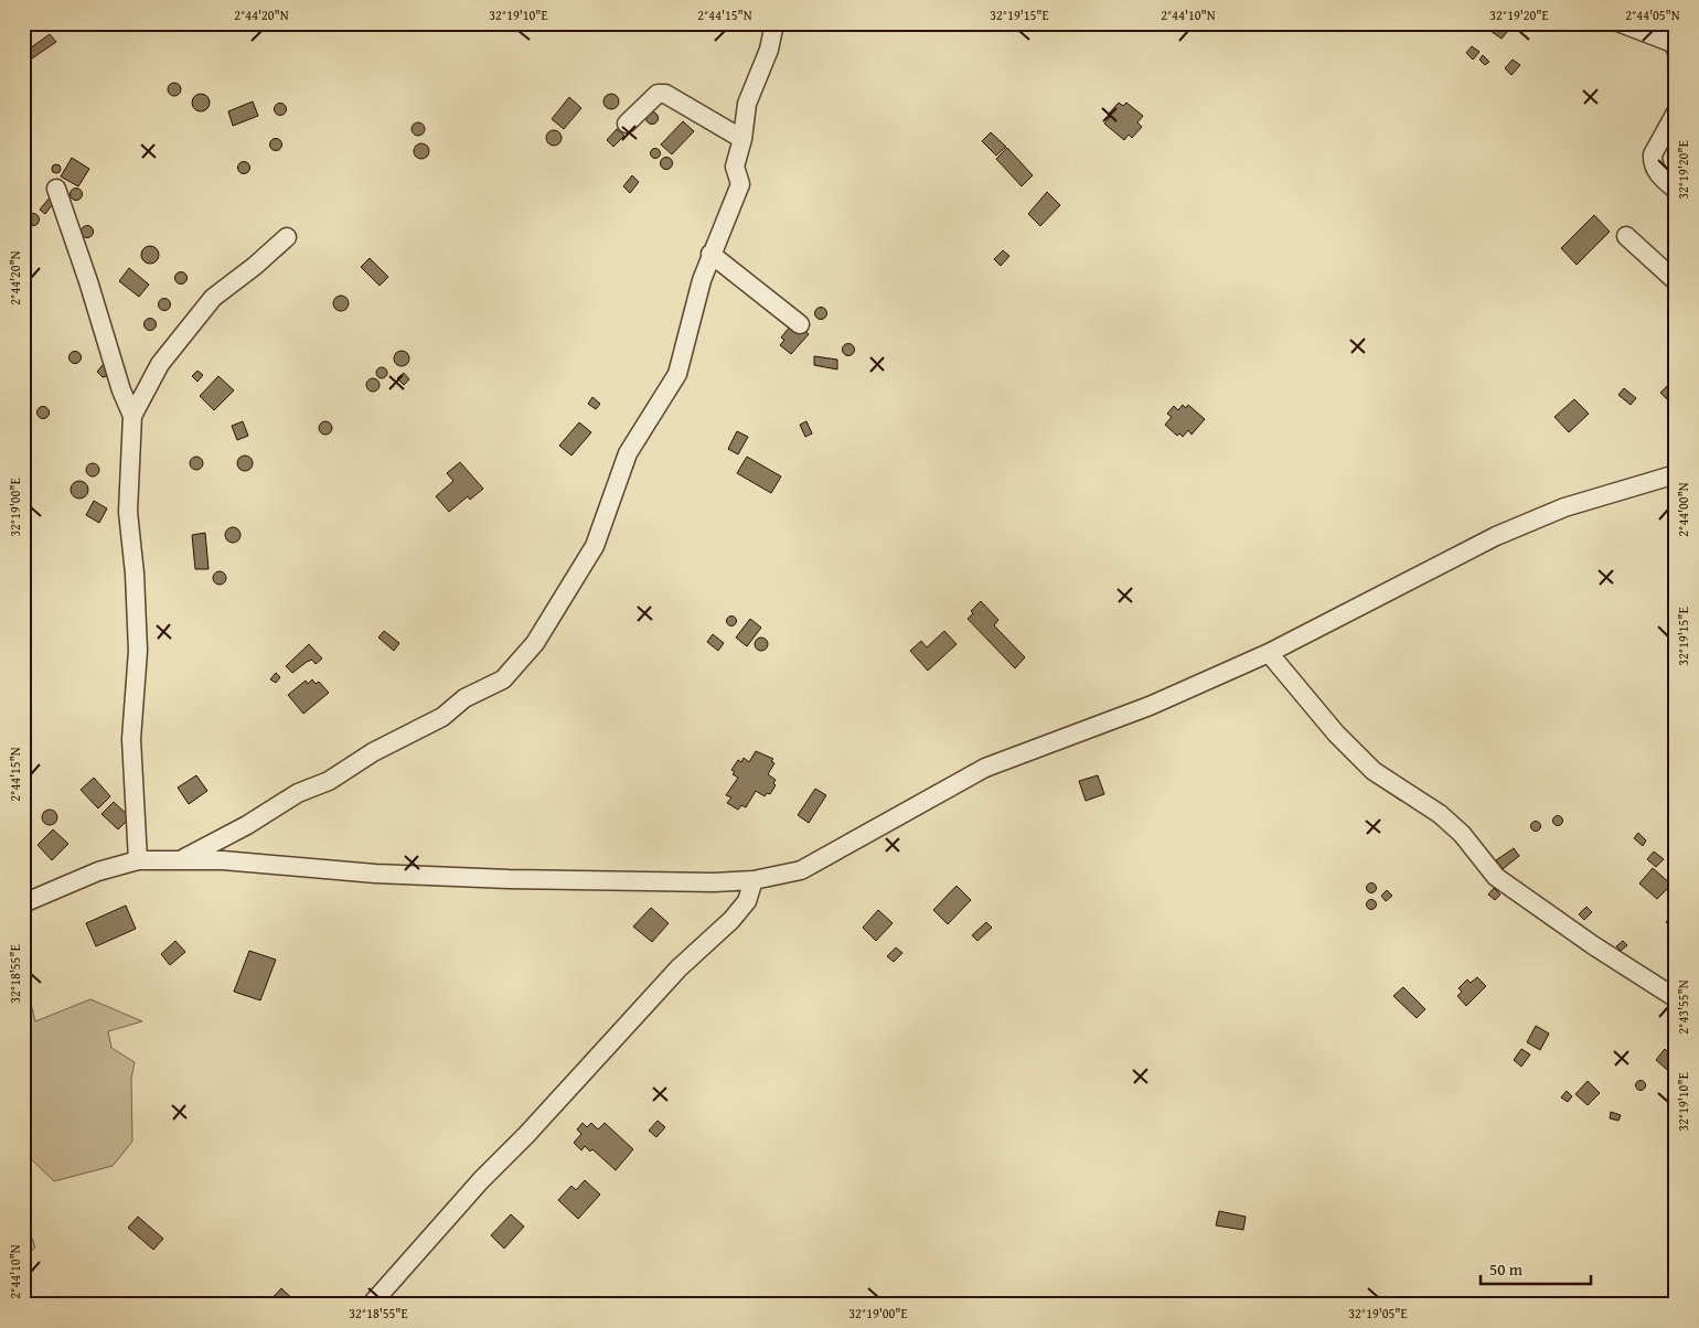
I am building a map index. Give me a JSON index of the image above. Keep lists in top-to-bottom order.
{
  "scale_bar": "50 m",
  "coordinates": [
    "2°44'20\"N",
    "32°19'10\"E",
    "2°44'15\"N",
    "32°19'15\"E",
    "2°44'10\"N",
    "32°19'20\"E",
    "2°44'05\"N",
    "32°19'00\"E",
    "2°44'00\"N",
    "32°18'55\"E",
    "2°43'55\"N",
    "32°19'05\"E"
  ]
}
